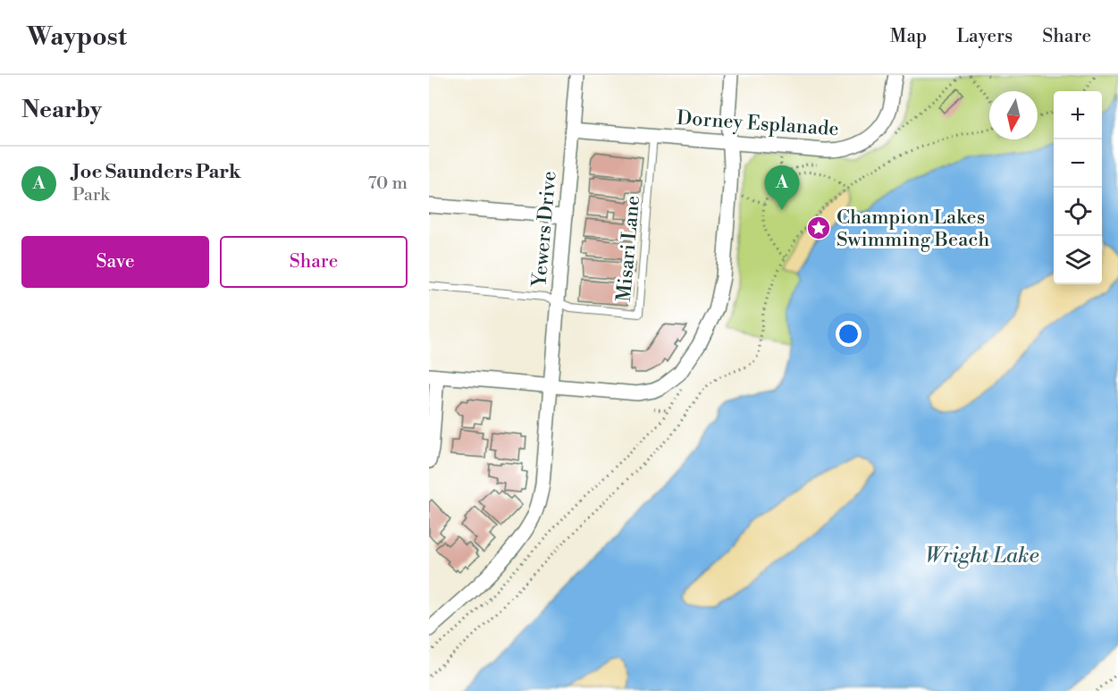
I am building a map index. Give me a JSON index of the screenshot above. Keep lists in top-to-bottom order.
{
  "streets": {
    "street": ["Dorney Esplanade", "Yewers Drive"],
    "lane": ["Misari Lane"]
  },
  "crossings": [
    ["Dorney Esplanade", "Yewers Drive"],
    ["Dorney Esplanade", "Misari Lane"],
    ["Yewers Drive", "Misari Lane"]
  ],
  "water": ["Wright Lake"],
  "places": {
    "place": ["Champion Lakes Swimming Beach"]
  },
  "north": "bottom",
  "page": {
    "header": "Waypost",
    "nav": ["Map", "Layers", "Share"],
    "heading": "Nearby",
    "map_buttons": ["+", "−"],
    "list": [
      {
        "mark": "A",
        "name": "Joe Saunders Park",
        "note": "Park",
        "value": "70 m"
      }
    ],
    "pins": "A",
    "buttons": ["Save", "Share"]
  }
}
